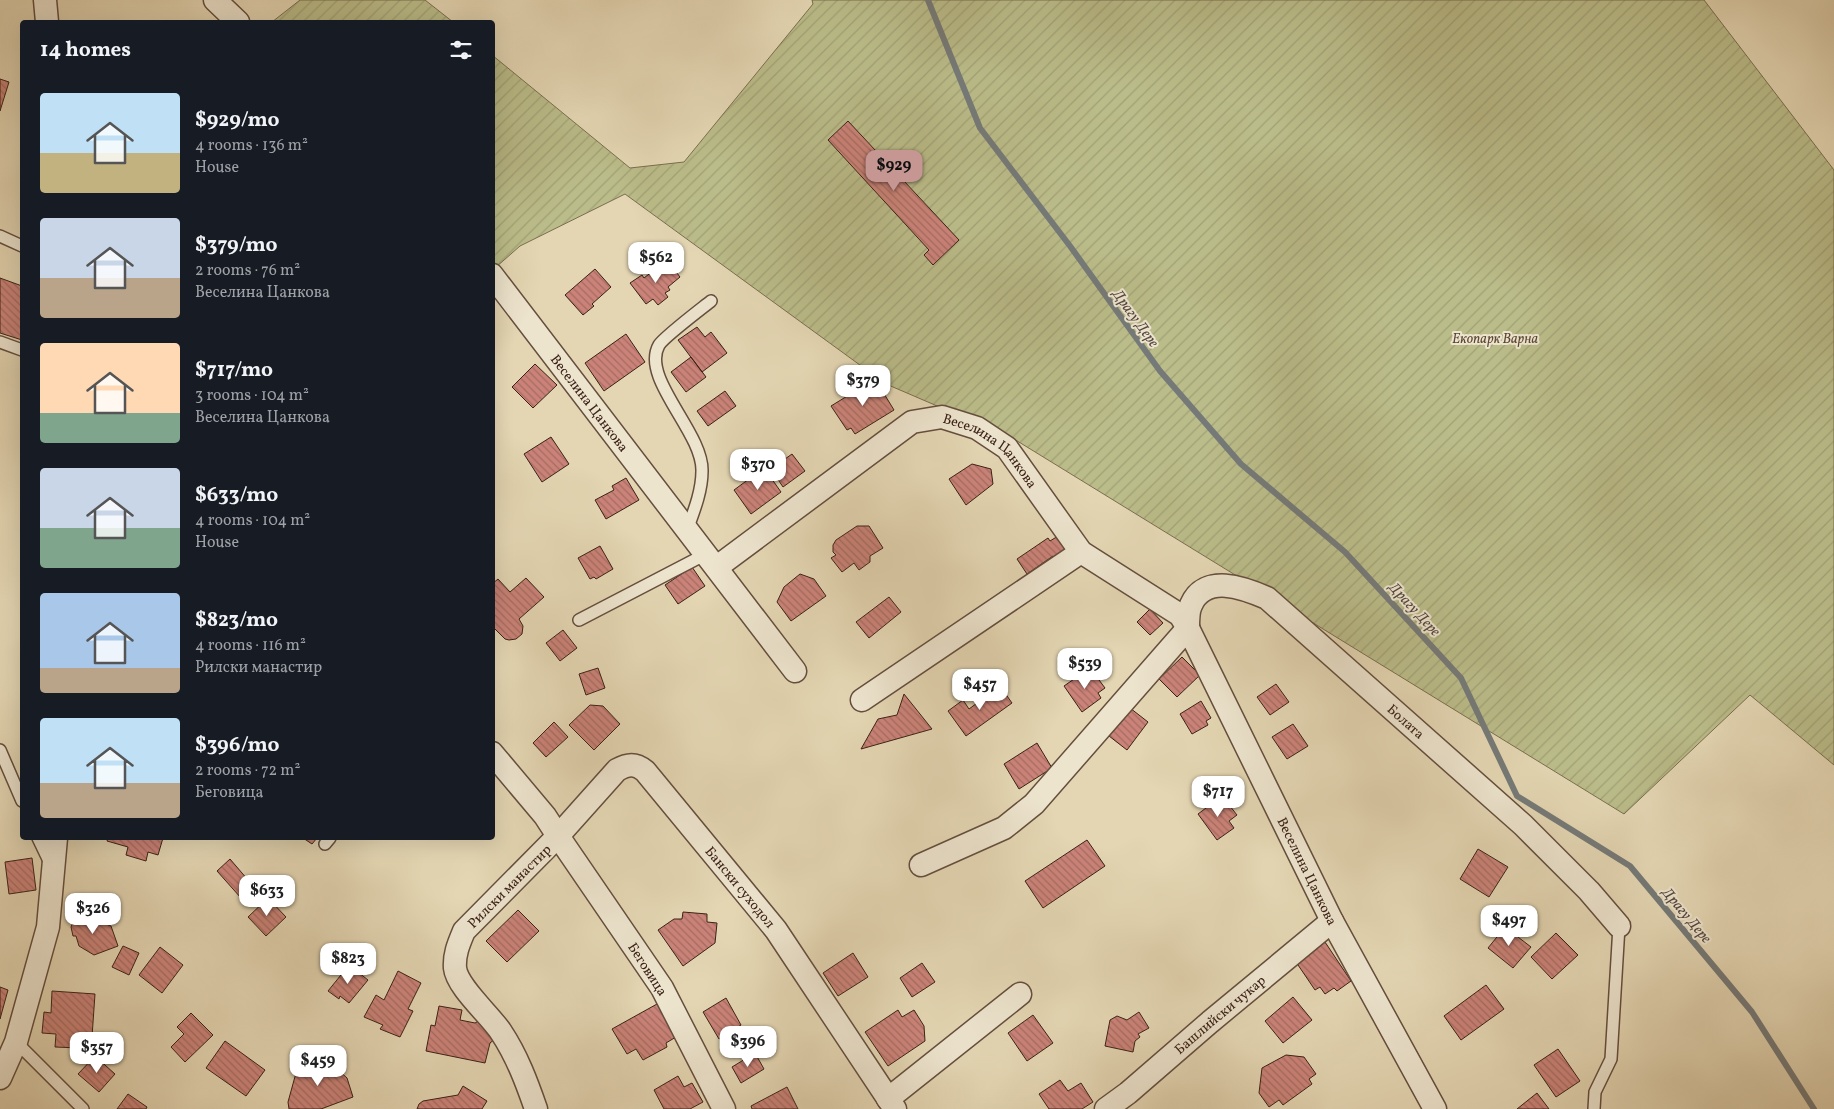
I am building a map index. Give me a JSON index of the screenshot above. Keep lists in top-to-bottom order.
{
  "streets": {
    "street": [
      "Веселина Цанкова",
      "Болата",
      "Рилски манастир",
      "Бански суходол",
      "Беговица",
      "Башлийски чукар"
    ]
  },
  "crossings": [
    ["Веселина Цанкова", "Болата"],
    ["Веселина Цанкова", "Башлийски чукар"],
    ["Рилски манастир", "Бански суходол"],
    ["Рилски манастир", "Беговица"],
    ["Бански суходол", "Беговица"]
  ],
  "water": ["Драгу Дере"],
  "parks": ["Екопарк Варна"],
  "page": {
    "heading": "14 homes",
    "list": [
      {
        "name": "$929/mo",
        "note": "4 rooms · 136 m² · House"
      },
      {
        "name": "$379/mo",
        "note": "2 rooms · 76 m² · Веселина Цанкова"
      },
      {
        "name": "$717/mo",
        "note": "3 rooms · 104 m² · Веселина Цанкова"
      },
      {
        "name": "$633/mo",
        "note": "4 rooms · 104 m² · House"
      },
      {
        "name": "$823/mo",
        "note": "4 rooms · 116 m² · Рилски манастир"
      },
      {
        "name": "$396/mo",
        "note": "2 rooms · 72 m² · Беговица"
      }
    ],
    "price": [
      "$929",
      "$562",
      "$379",
      "$370",
      "$539",
      "$457",
      "$717",
      "$633",
      "$326",
      "$497",
      "$823",
      "$396",
      "$357",
      "$459"
    ]
  }
}
